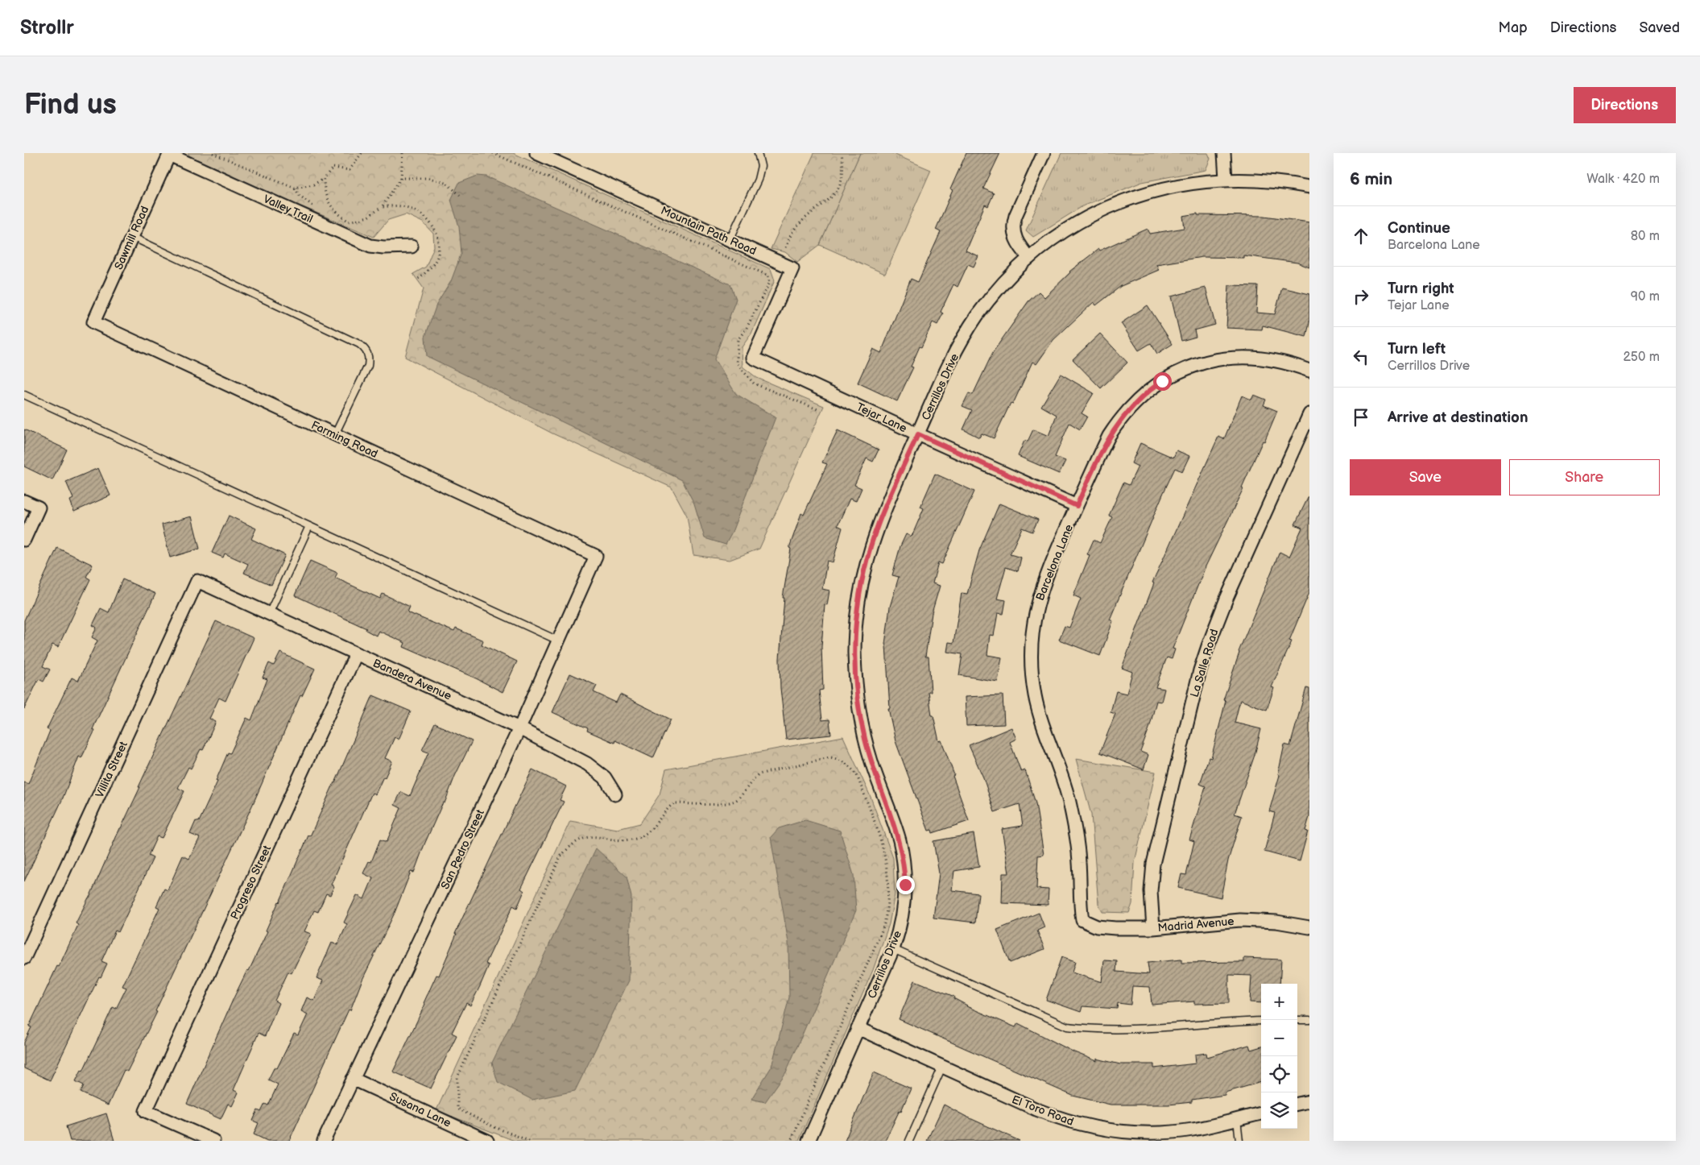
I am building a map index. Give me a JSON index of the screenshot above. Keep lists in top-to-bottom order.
{
  "streets": {
    "street": [
      "Valley Trail",
      "Mountain Path Road",
      "Sawmill Road",
      "Cerrillos Drive",
      "Tejar Lane",
      "Farming Road",
      "Barcelona Lane",
      "La Salle Road",
      "Bandera Avenue",
      "Villita Street",
      "San Pedro Street",
      "Progreso Street",
      "Madrid Avenue",
      "Susana Lane",
      "El Toro Road"
    ]
  },
  "crossings": [
    ["Valley Trail", "Sawmill Road"],
    ["Mountain Path Road", "Tejar Lane"],
    ["Sawmill Road", "Farming Road"],
    ["Cerrillos Drive", "Tejar Lane"],
    ["Cerrillos Drive", "El Toro Road"],
    ["Tejar Lane", "Barcelona Lane"],
    ["Farming Road", "San Pedro Street"],
    ["Barcelona Lane", "Madrid Avenue"],
    ["La Salle Road", "Madrid Avenue"],
    ["Bandera Avenue", "Villita Street"],
    ["Bandera Avenue", "San Pedro Street"],
    ["Bandera Avenue", "Progreso Street"],
    ["San Pedro Street", "Susana Lane"]
  ],
  "page": {
    "header": "Strollr",
    "nav": ["Map", "Directions", "Saved"],
    "buttons": [
      "Directions",
      ["Save", "Share"]
    ],
    "title": "Find us",
    "heading": ["6 min", "Walk · 420 m"],
    "list": [
      ["Continue", "Barcelona Lane", "80 m"],
      ["Turn right", "Tejar Lane", "90 m"],
      ["Turn left", "Cerrillos Drive", "250 m"],
      "Arrive at destination"
    ],
    "map_buttons": ["+", "−"]
  }
}
